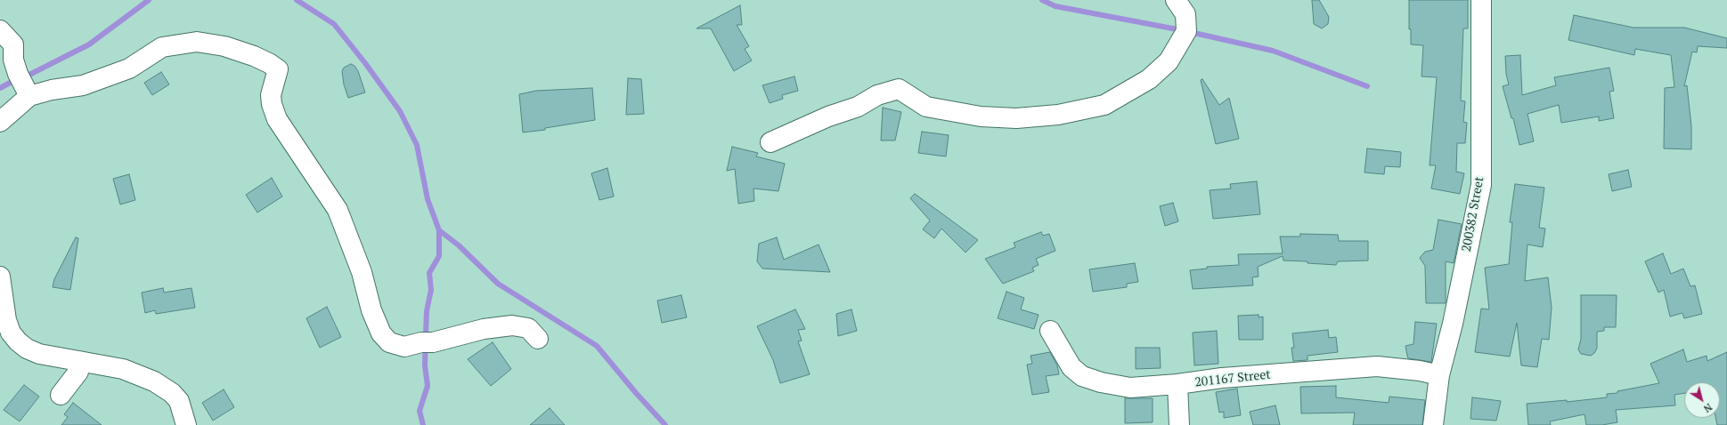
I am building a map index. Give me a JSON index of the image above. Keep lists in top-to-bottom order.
{
  "streets": {
    "street": ["200382 Street", "201167 Street"]
  },
  "crossings": [
    ["200382 Street", "201167 Street"]
  ],
  "north": "bottom right"
}
